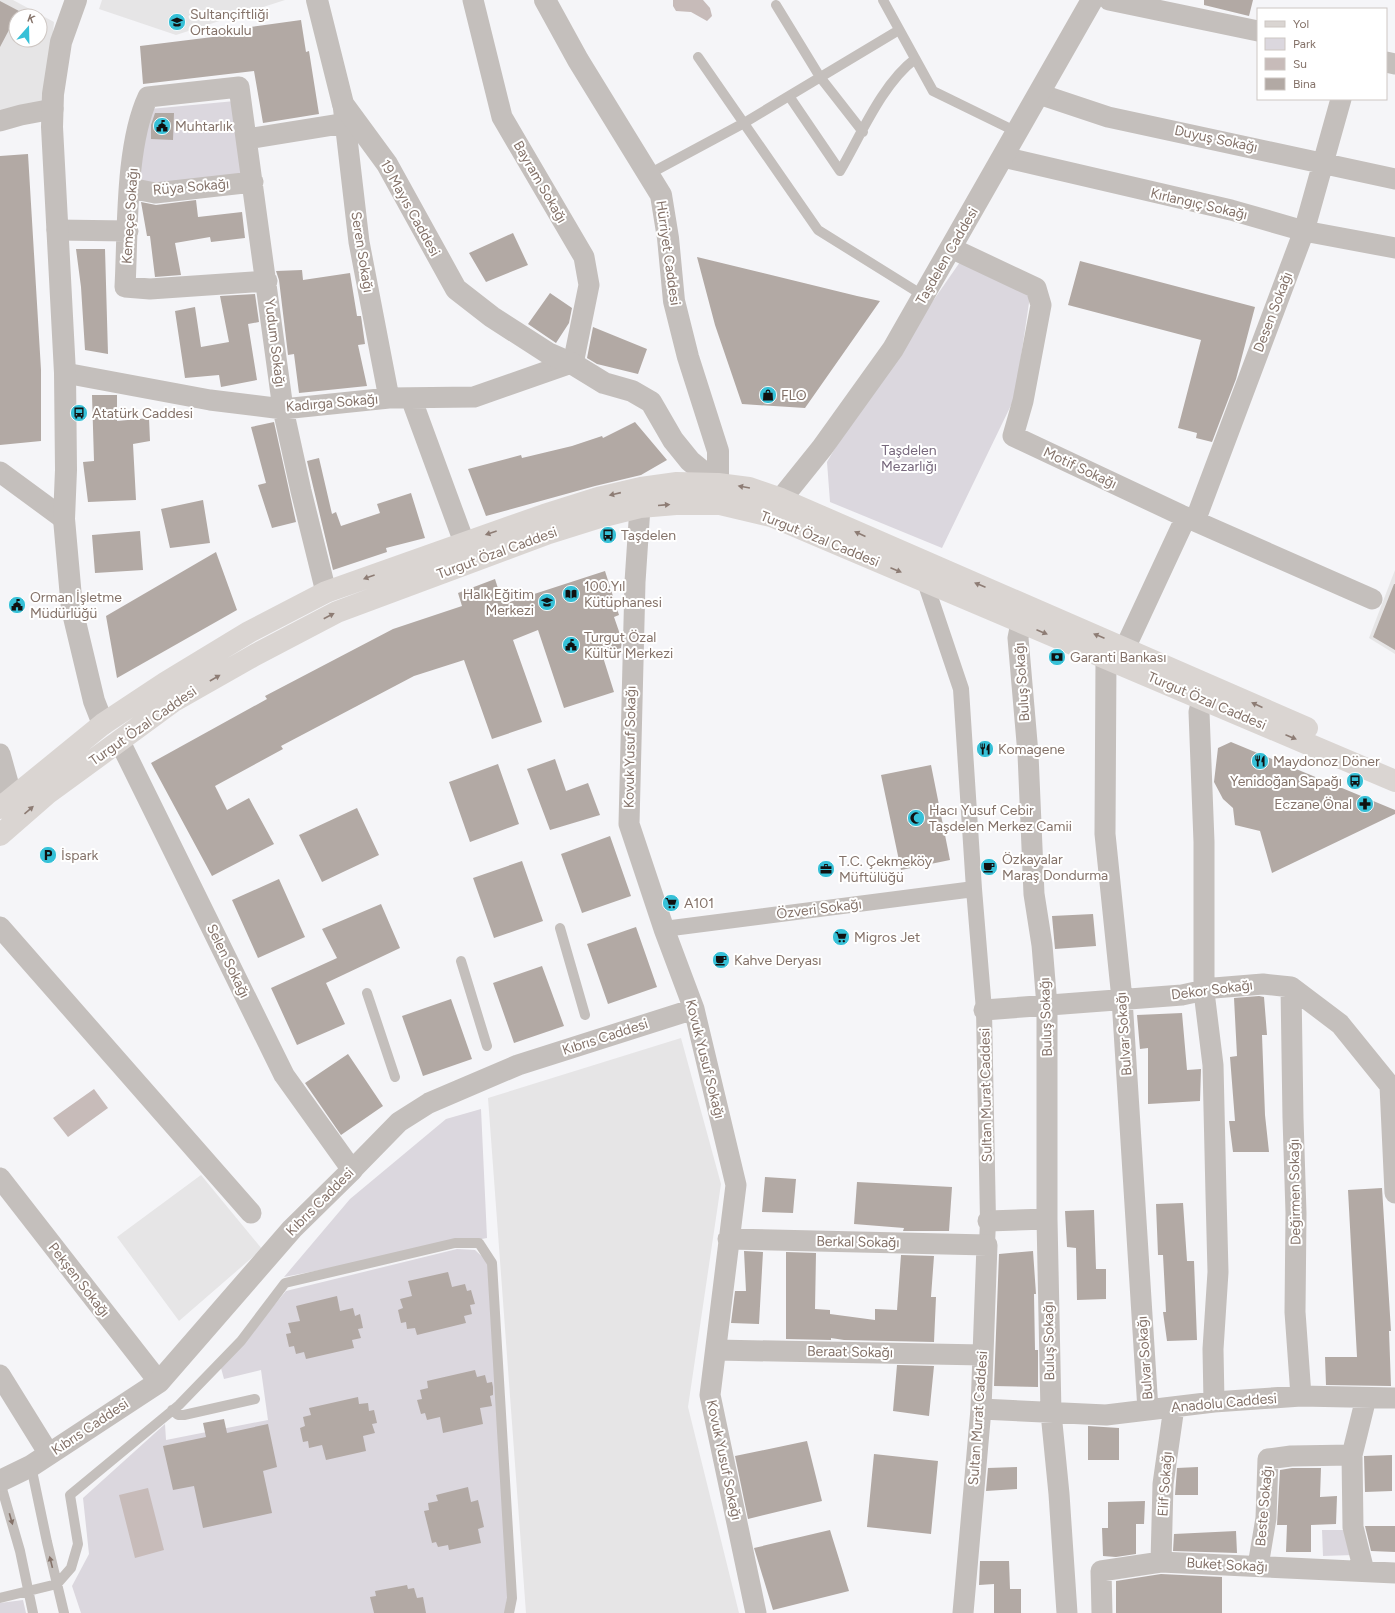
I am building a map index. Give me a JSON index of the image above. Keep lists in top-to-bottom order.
{
  "streets": {
    "main road": ["Turgut Özal Caddesi"],
    "street": [
      "Duyuş Sokağı",
      "Bayram Sokağı",
      "Rüya Sokağı",
      "Kırlangıç Sokağı",
      "19 Mayıs Caddesi",
      "Kemeçe Sokağı",
      "Seren Sokağı",
      "Hürriyet Caddesi",
      "Taşdelen Caddesi",
      "Desen Sokağı",
      "Yudum Sokağı",
      "Kadırga Sokağı",
      "Motif Sokağı",
      "Buluş Sokağı",
      "Kovuk Yusuf Sokağı",
      "Özveri Sokağı",
      "Selen Sokağı",
      "Dekor Sokağı",
      "Bulvar Sokağı",
      "Kıbrıs Caddesi",
      "Sultan Murat Caddesi",
      "Değirmen Sokağı",
      "Berkal Sokağı",
      "Pekşen Sokağı",
      "Beraat Sokağı",
      "Anadolu Caddesi",
      "Elif Sokağı",
      "Beste Sokağı",
      "Buket Sokağı"
    ]
  },
  "crossings": [
    ["Duyuş Sokağı", "Taşdelen Caddesi"],
    ["Duyuş Sokağı", "Desen Sokağı"],
    ["Bayram Sokağı", "19 Mayıs Caddesi"],
    ["Bayram Sokağı", "Kadırga Sokağı"],
    ["Rüya Sokağı", "Kemeçe Sokağı"],
    ["Rüya Sokağı", "Yudum Sokağı"],
    ["Kırlangıç Sokağı", "Taşdelen Caddesi"],
    ["Kırlangıç Sokağı", "Desen Sokağı"],
    ["19 Mayıs Caddesi", "Seren Sokağı"],
    ["19 Mayıs Caddesi", "Hürriyet Caddesi"],
    ["19 Mayıs Caddesi", "Kadırga Sokağı"],
    ["19 Mayıs Caddesi", "Turgut Özal Caddesi"],
    ["Kemeçe Sokağı", "Yudum Sokağı"],
    ["Seren Sokağı", "Kadırga Sokağı"],
    ["Hürriyet Caddesi", "Turgut Özal Caddesi"],
    ["Taşdelen Caddesi", "Motif Sokağı"],
    ["Taşdelen Caddesi", "Turgut Özal Caddesi"],
    ["Desen Sokağı", "Motif Sokağı"],
    ["Desen Sokağı", "Turgut Özal Caddesi"],
    ["Yudum Sokağı", "Kadırga Sokağı"],
    ["Yudum Sokağı", "Turgut Özal Caddesi"],
    ["Turgut Özal Caddesi", "Buluş Sokağı"],
    ["Turgut Özal Caddesi", "Kovuk Yusuf Sokağı"],
    ["Turgut Özal Caddesi", "Selen Sokağı"],
    ["Turgut Özal Caddesi", "Bulvar Sokağı"],
    ["Turgut Özal Caddesi", "Sultan Murat Caddesi"],
    ["Buluş Sokağı", "Dekor Sokağı"],
    ["Buluş Sokağı", "Anadolu Caddesi"],
    ["Kovuk Yusuf Sokağı", "Özveri Sokağı"],
    ["Kovuk Yusuf Sokağı", "Kıbrıs Caddesi"],
    ["Kovuk Yusuf Sokağı", "Berkal Sokağı"],
    ["Kovuk Yusuf Sokağı", "Beraat Sokağı"],
    ["Özveri Sokağı", "Sultan Murat Caddesi"],
    ["Selen Sokağı", "Kıbrıs Caddesi"],
    ["Dekor Sokağı", "Bulvar Sokağı"],
    ["Dekor Sokağı", "Sultan Murat Caddesi"],
    ["Dekor Sokağı", "Değirmen Sokağı"],
    ["Bulvar Sokağı", "Anadolu Caddesi"],
    ["Kıbrıs Caddesi", "Pekşen Sokağı"],
    ["Sultan Murat Caddesi", "Berkal Sokağı"],
    ["Sultan Murat Caddesi", "Beraat Sokağı"],
    ["Sultan Murat Caddesi", "Anadolu Caddesi"],
    ["Değirmen Sokağı", "Anadolu Caddesi"],
    ["Anadolu Caddesi", "Elif Sokağı"],
    ["Elif Sokağı", "Buket Sokağı"],
    ["Beste Sokağı", "Buket Sokağı"]
  ],
  "parks": ["Taşdelen Mezarlığı"],
  "places": {
    "school or university": ["Sultançiftliği Ortaokulu", "Halk Eğitim Merkezi"],
    "public building": ["Muhtarlık", "Orman İşletme Müdürlüğü", "Turgut Özal Kültür Merkezi"],
    "shop": ["FLO"],
    "bus stop": ["Atatürk Caddesi", "Taşdelen", "Yenidoğan Sapağı"],
    "library": ["100.Yıl Kütüphanesi"],
    "bank": ["Garanti Bankası"],
    "restaurant": ["Komagene", "Maydonoz Döner"],
    "pharmacy": ["Eczane Önal"],
    "mosque": ["Hacı Yusuf Cebir Taşdelen Merkez Camii"],
    "parking": ["İspark"],
    "cafe": ["Özkayalar Maraş Dondurma", "Kahve Deryası"],
    "office": ["T.C. Çekmeköy Müftülüğü"],
    "supermarket": ["A101", "Migros Jet"]
  },
  "legend": [
    "Yol",
    "Park",
    "Su",
    "Bina"
  ],
  "north": "top"
}
